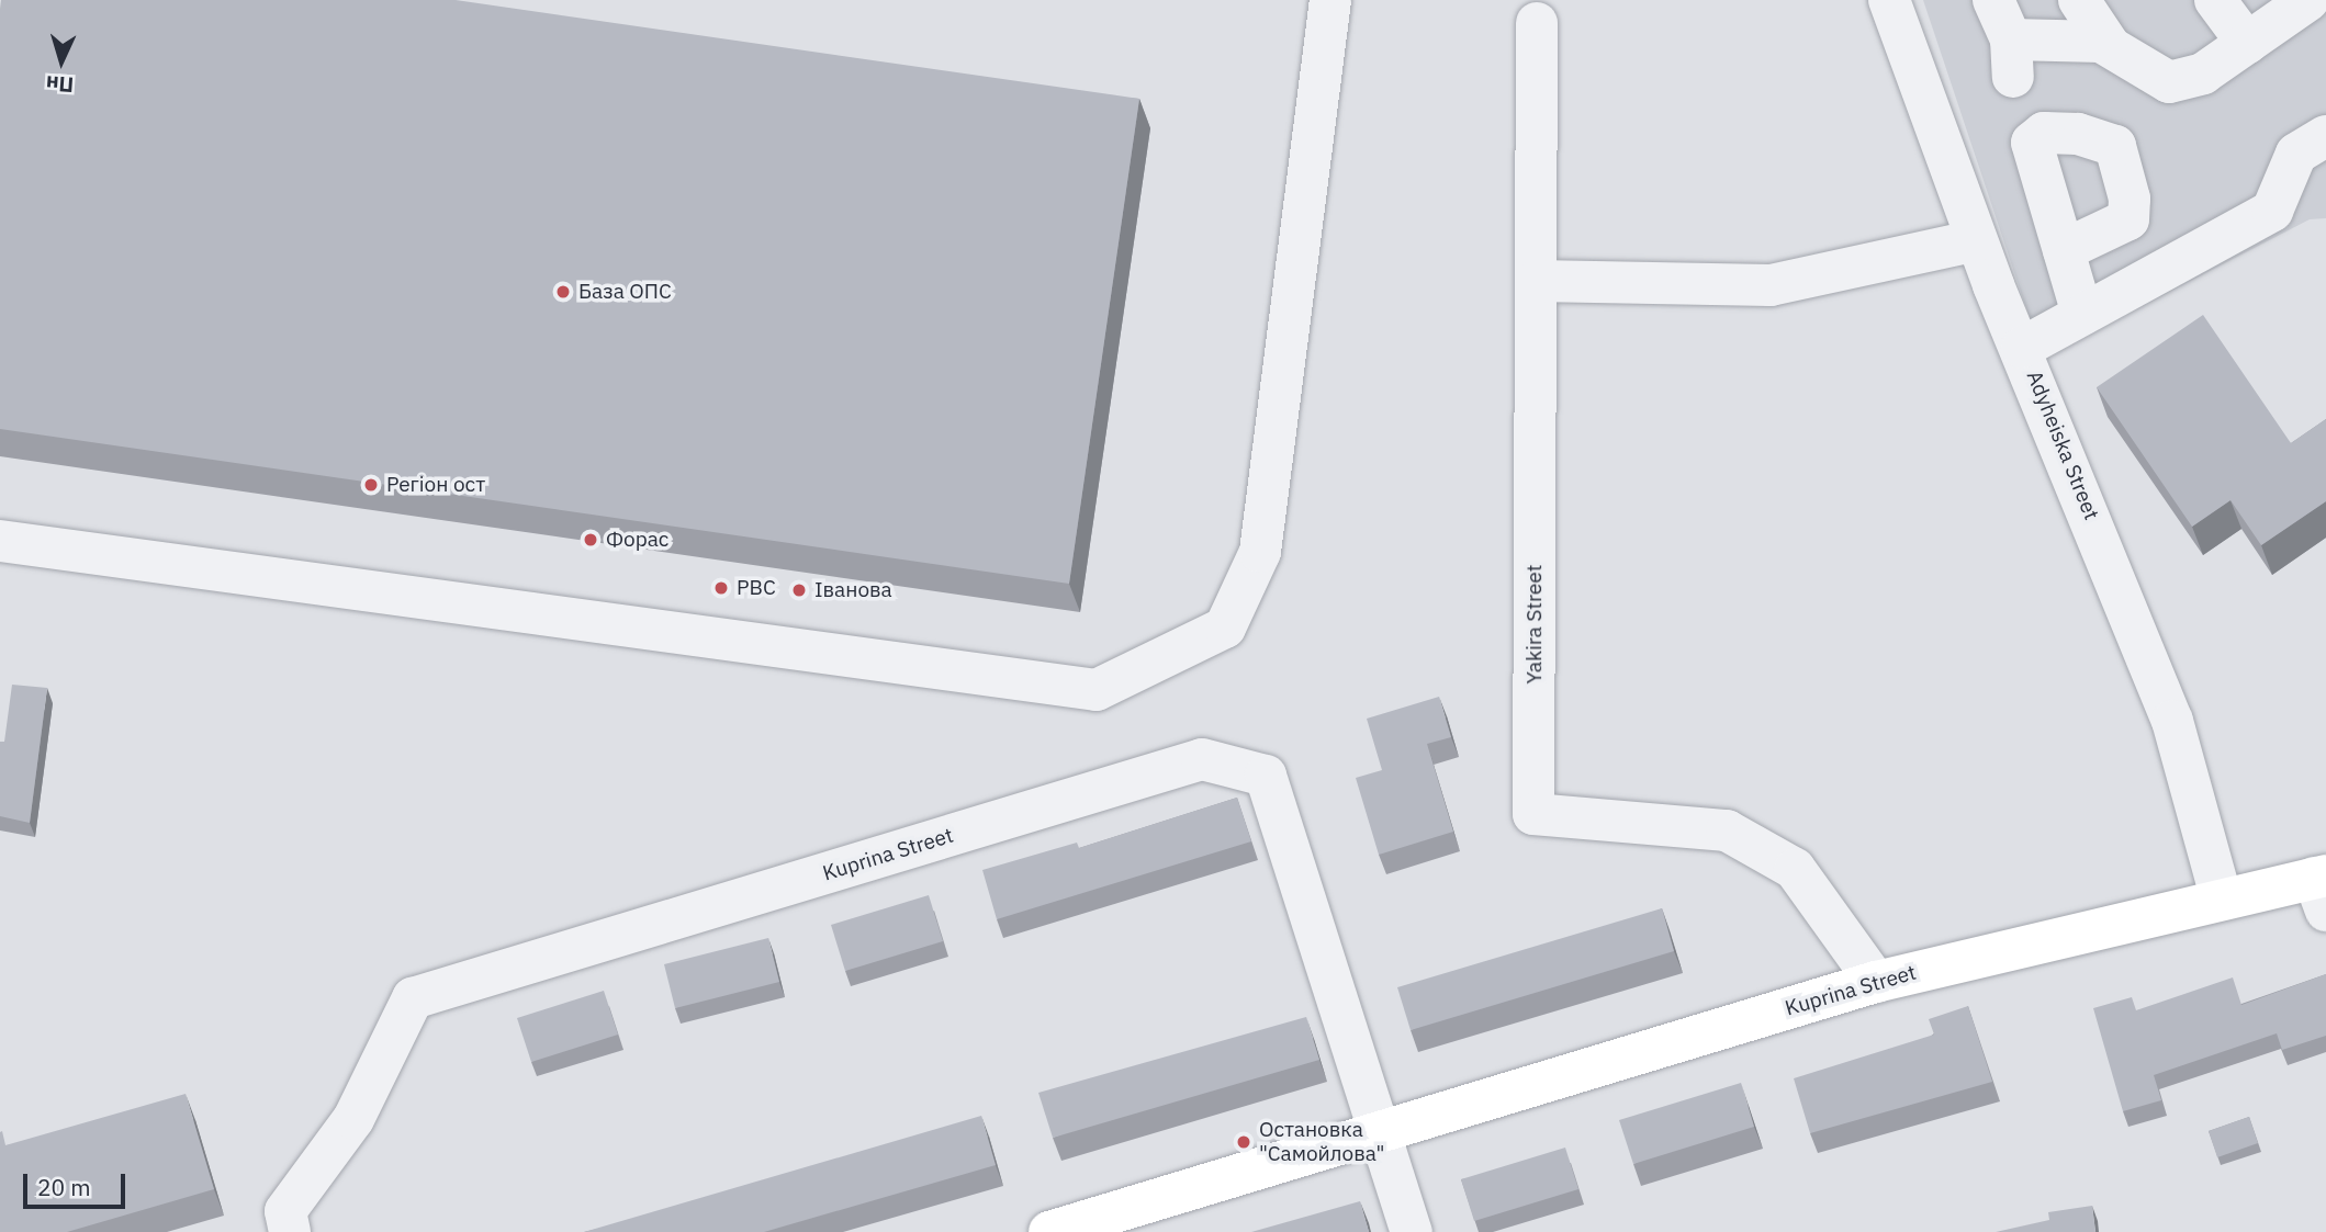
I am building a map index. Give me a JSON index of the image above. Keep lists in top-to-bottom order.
{
  "streets": {
    "main road": ["Kuprina Street"],
    "street": ["Adyheiska Street", "Yakira Street"]
  },
  "crossings": [
    ["Adyheiska Street", "Kuprina Street"],
    ["Yakira Street", "Kuprina Street"]
  ],
  "places": [
    "База ОПС",
    "Регіон ост",
    "Форас",
    "РВС",
    "Іванова",
    "Остановка \"Самойлова\""
  ],
  "scale_bar": "20 m",
  "north": "bottom"
}
